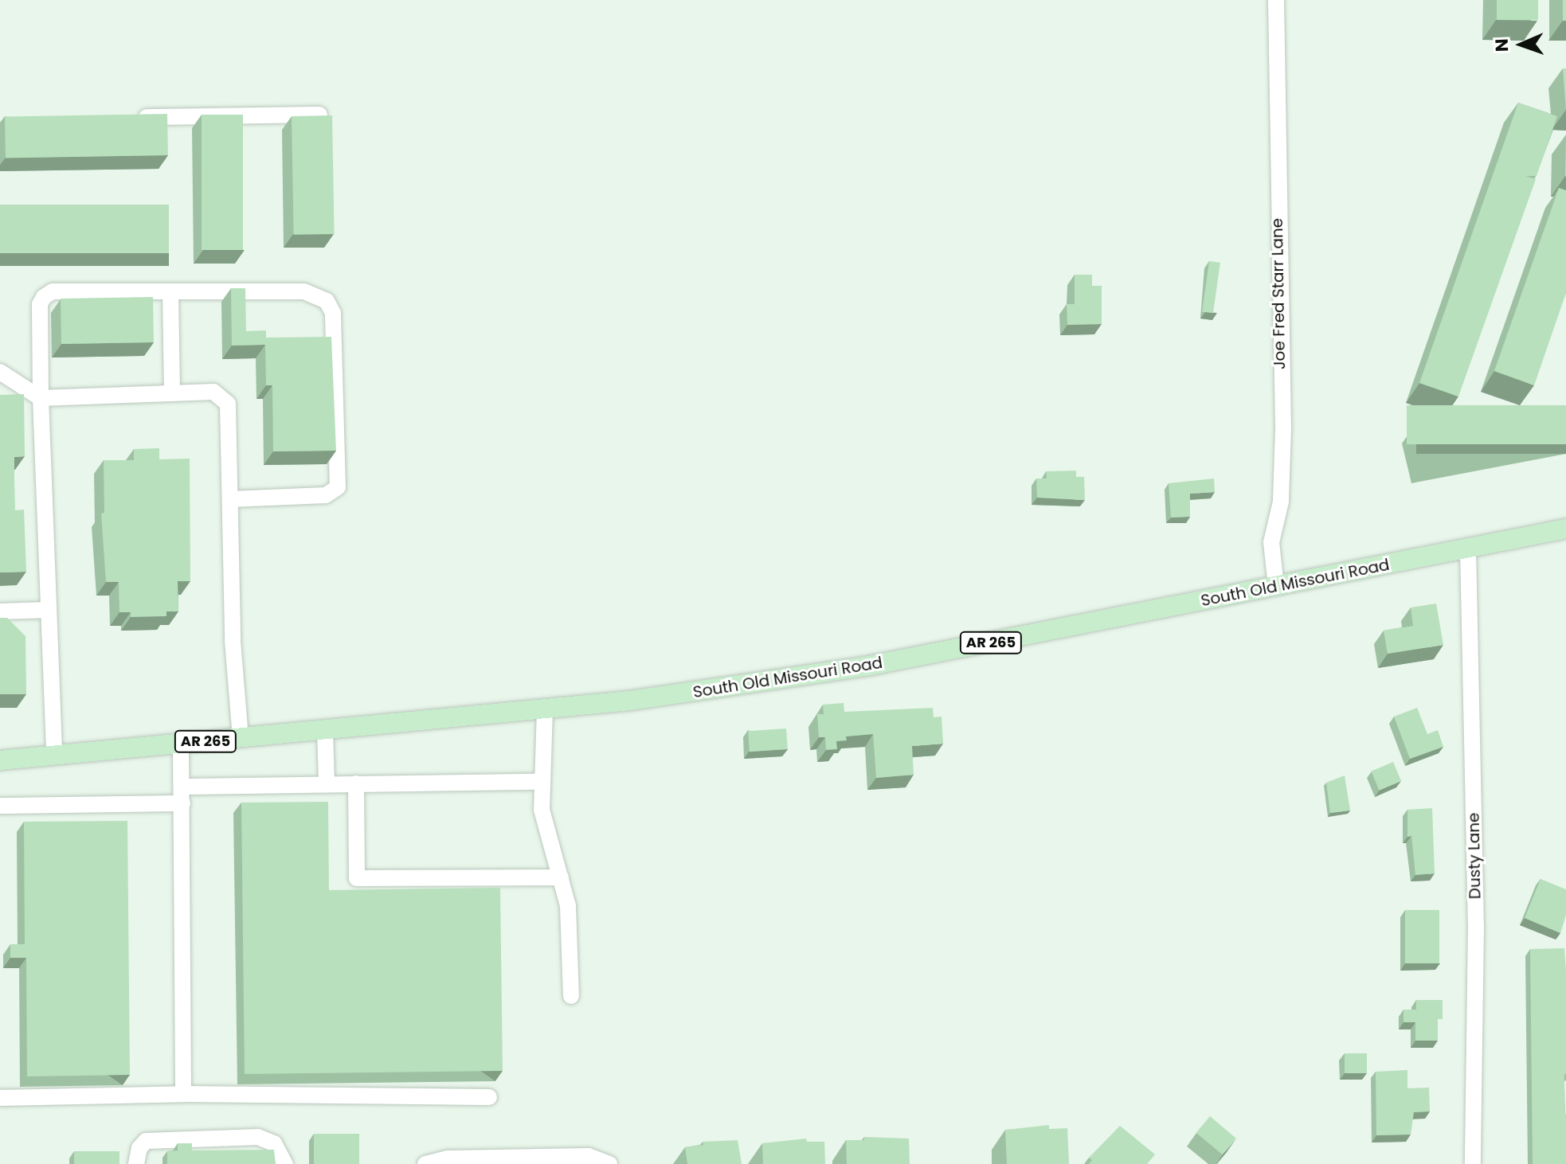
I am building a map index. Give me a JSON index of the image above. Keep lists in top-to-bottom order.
{
  "streets": {
    "main road": ["South Old Missouri Road", "AR 265"],
    "street": ["Joe Fred Starr Lane", "Dusty Lane"]
  },
  "crossings": [
    ["Joe Fred Starr Lane", "South Old Missouri Road"],
    ["South Old Missouri Road", "Dusty Lane"]
  ],
  "north": "left"
}
